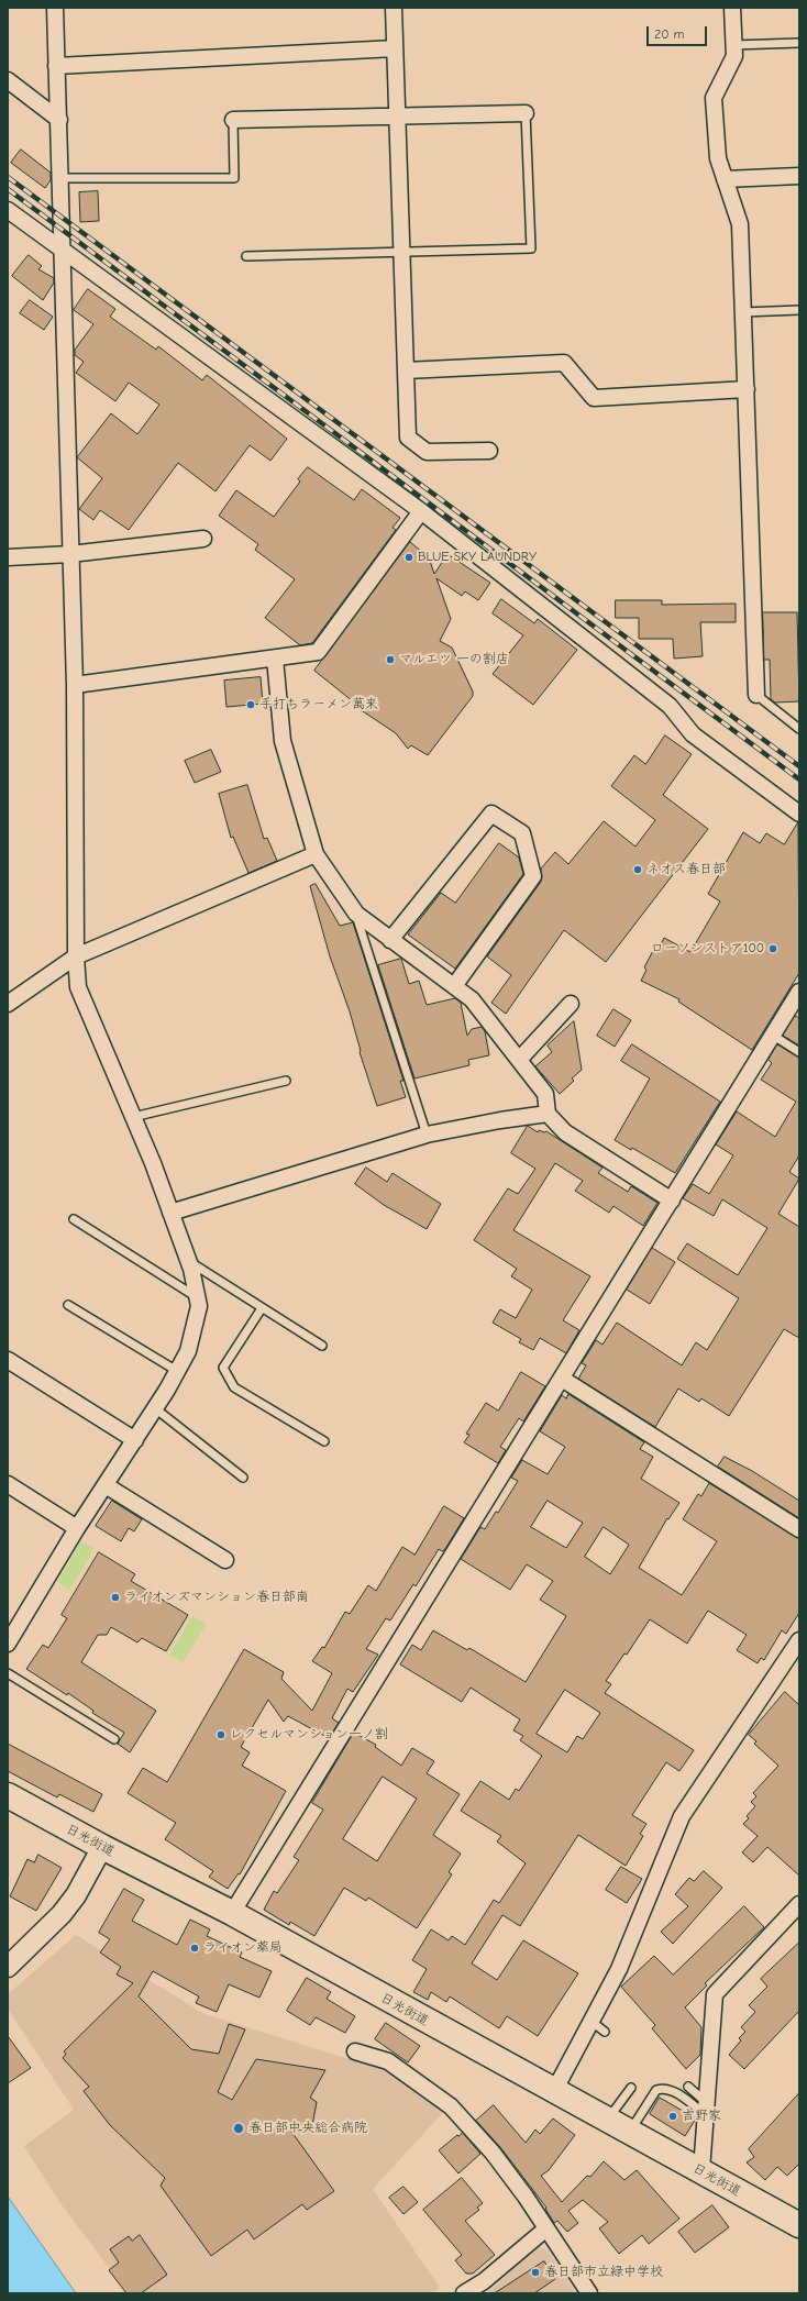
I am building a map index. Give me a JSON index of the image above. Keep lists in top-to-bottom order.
{
  "streets": {
    "highway": ["日光街道"]
  },
  "places": [
    "BLUE SKY LAUNDRY",
    "マルエツ 一の割店",
    "手打ちラーメン萬来",
    "ネオス春日部",
    "ローソンストア100",
    "ライオンズマンション春日部南",
    "レクセルマンション一ノ割",
    "ライオン薬局",
    "吉野家",
    "春日部中央総合病院",
    "春日部市立緑中学校"
  ],
  "scale_bar": "20 m"
}
